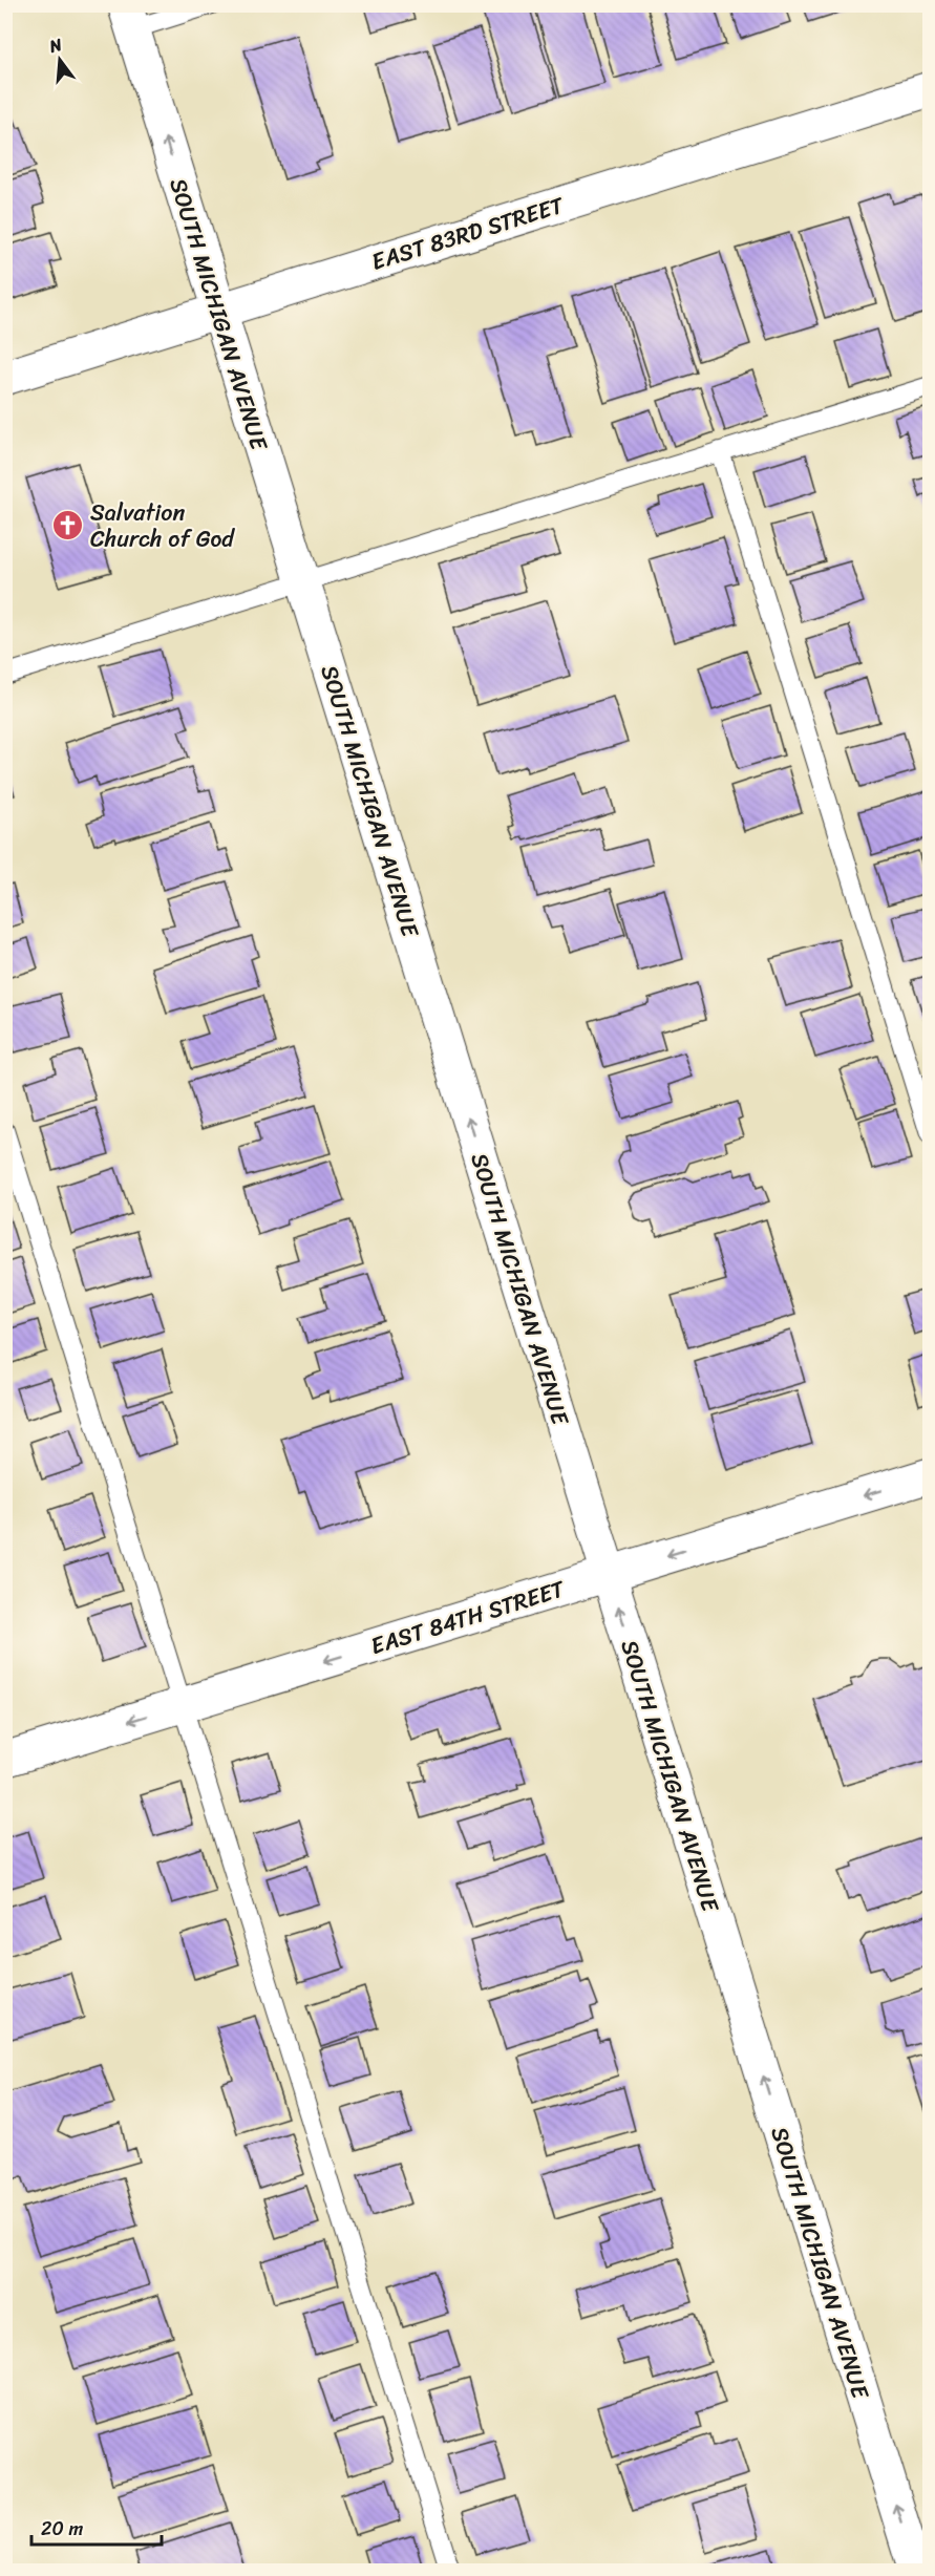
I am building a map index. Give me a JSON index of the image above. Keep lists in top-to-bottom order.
{
  "streets": {
    "street": ["EAST 83RD STREET", "SOUTH MICHIGAN AVENUE", "EAST 84TH STREET"]
  },
  "crossings": [
    ["EAST 83RD STREET", "SOUTH MICHIGAN AVENUE"],
    ["SOUTH MICHIGAN AVENUE", "EAST 84TH STREET"]
  ],
  "one_way": ["SOUTH MICHIGAN AVENUE", "EAST 84TH STREET"],
  "places": {
    "church": ["Salvation Church of God"]
  },
  "scale_bar": "20 m",
  "north": "top"
}
